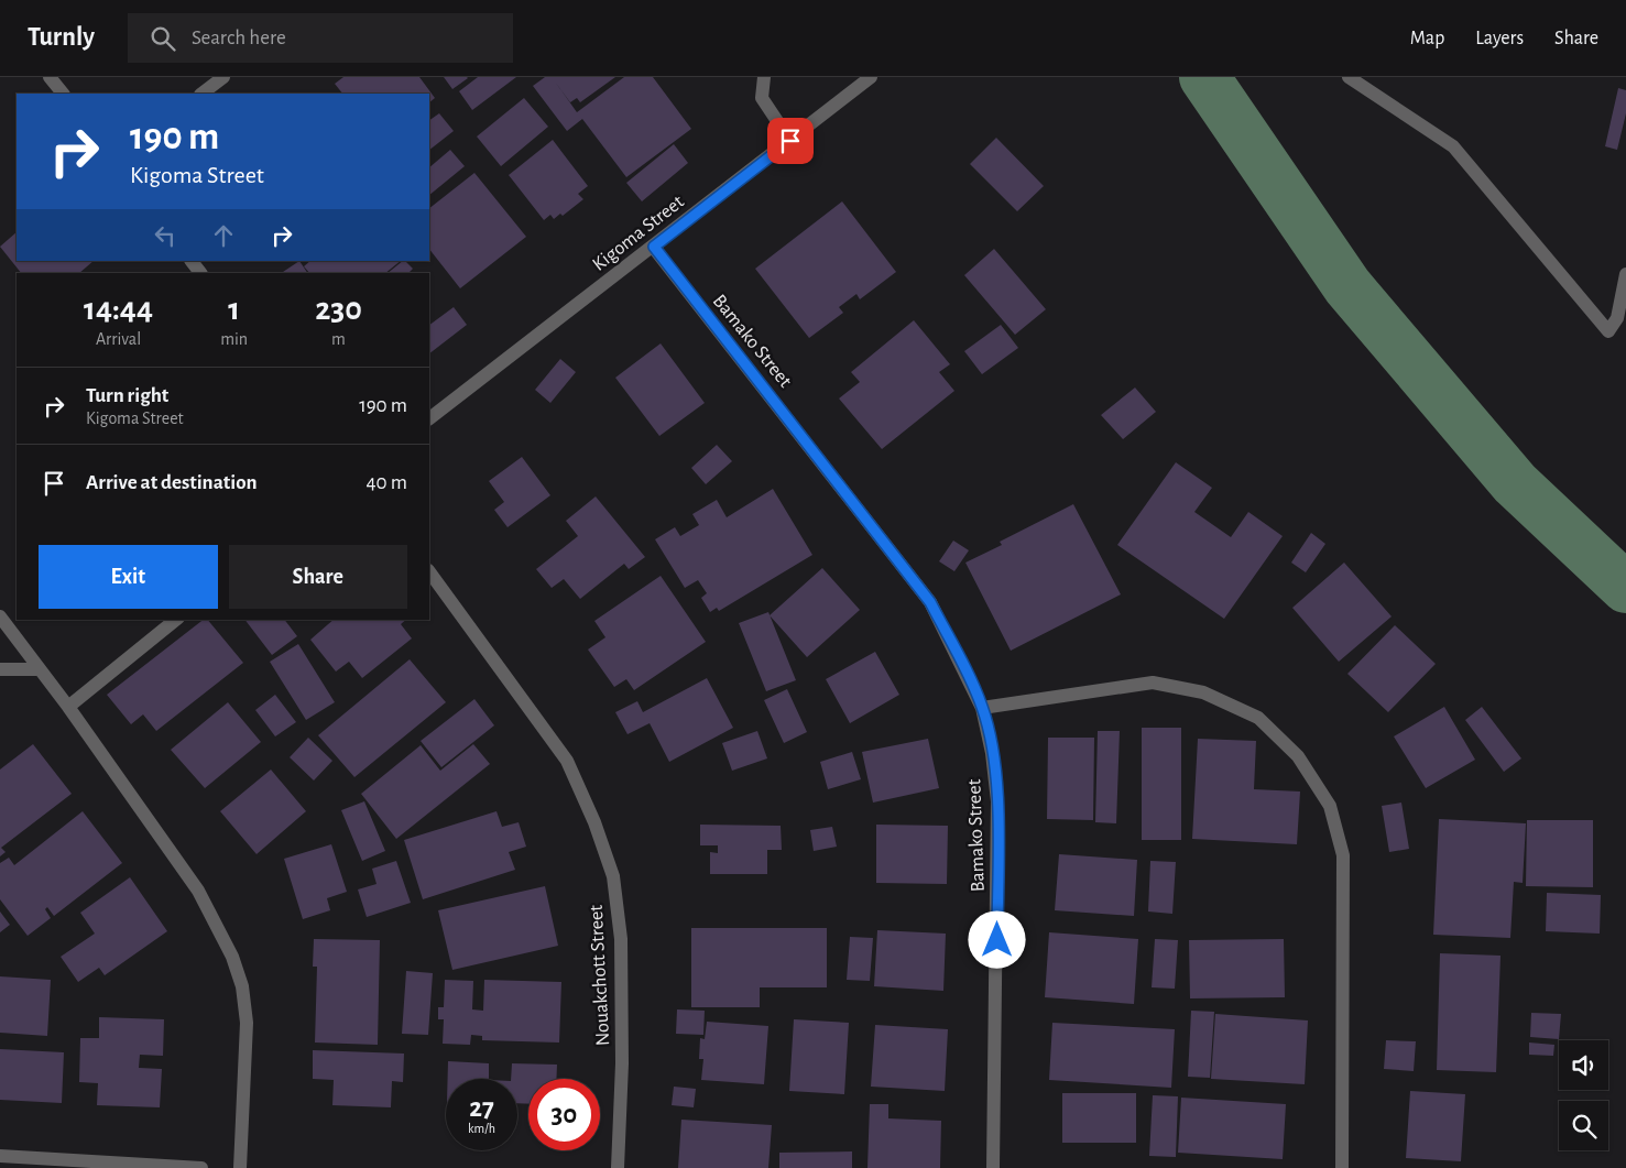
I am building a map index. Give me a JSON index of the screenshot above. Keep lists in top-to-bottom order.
{
  "streets": {
    "street": ["Kigoma Street", "Bamako Street", "Nouakchott Street"]
  },
  "crossings": [
    ["Kigoma Street", "Bamako Street"]
  ],
  "page": {
    "header": "Turnly",
    "search": "Search here",
    "nav": ["Map", "Layers", "Share"],
    "turn": ["190 m", "Kigoma Street"],
    "eta": [
      "14:44",
      "Arrival",
      "1",
      "min",
      "230",
      "m"
    ],
    "list": [
      {
        "name": "Turn right",
        "note": "Kigoma Street",
        "value": "190 m"
      },
      {
        "name": "Arrive at destination",
        "value": "40 m"
      }
    ],
    "buttons": ["Exit", "Share"],
    "speed": "27 km/h",
    "limit": "30"
  }
}
